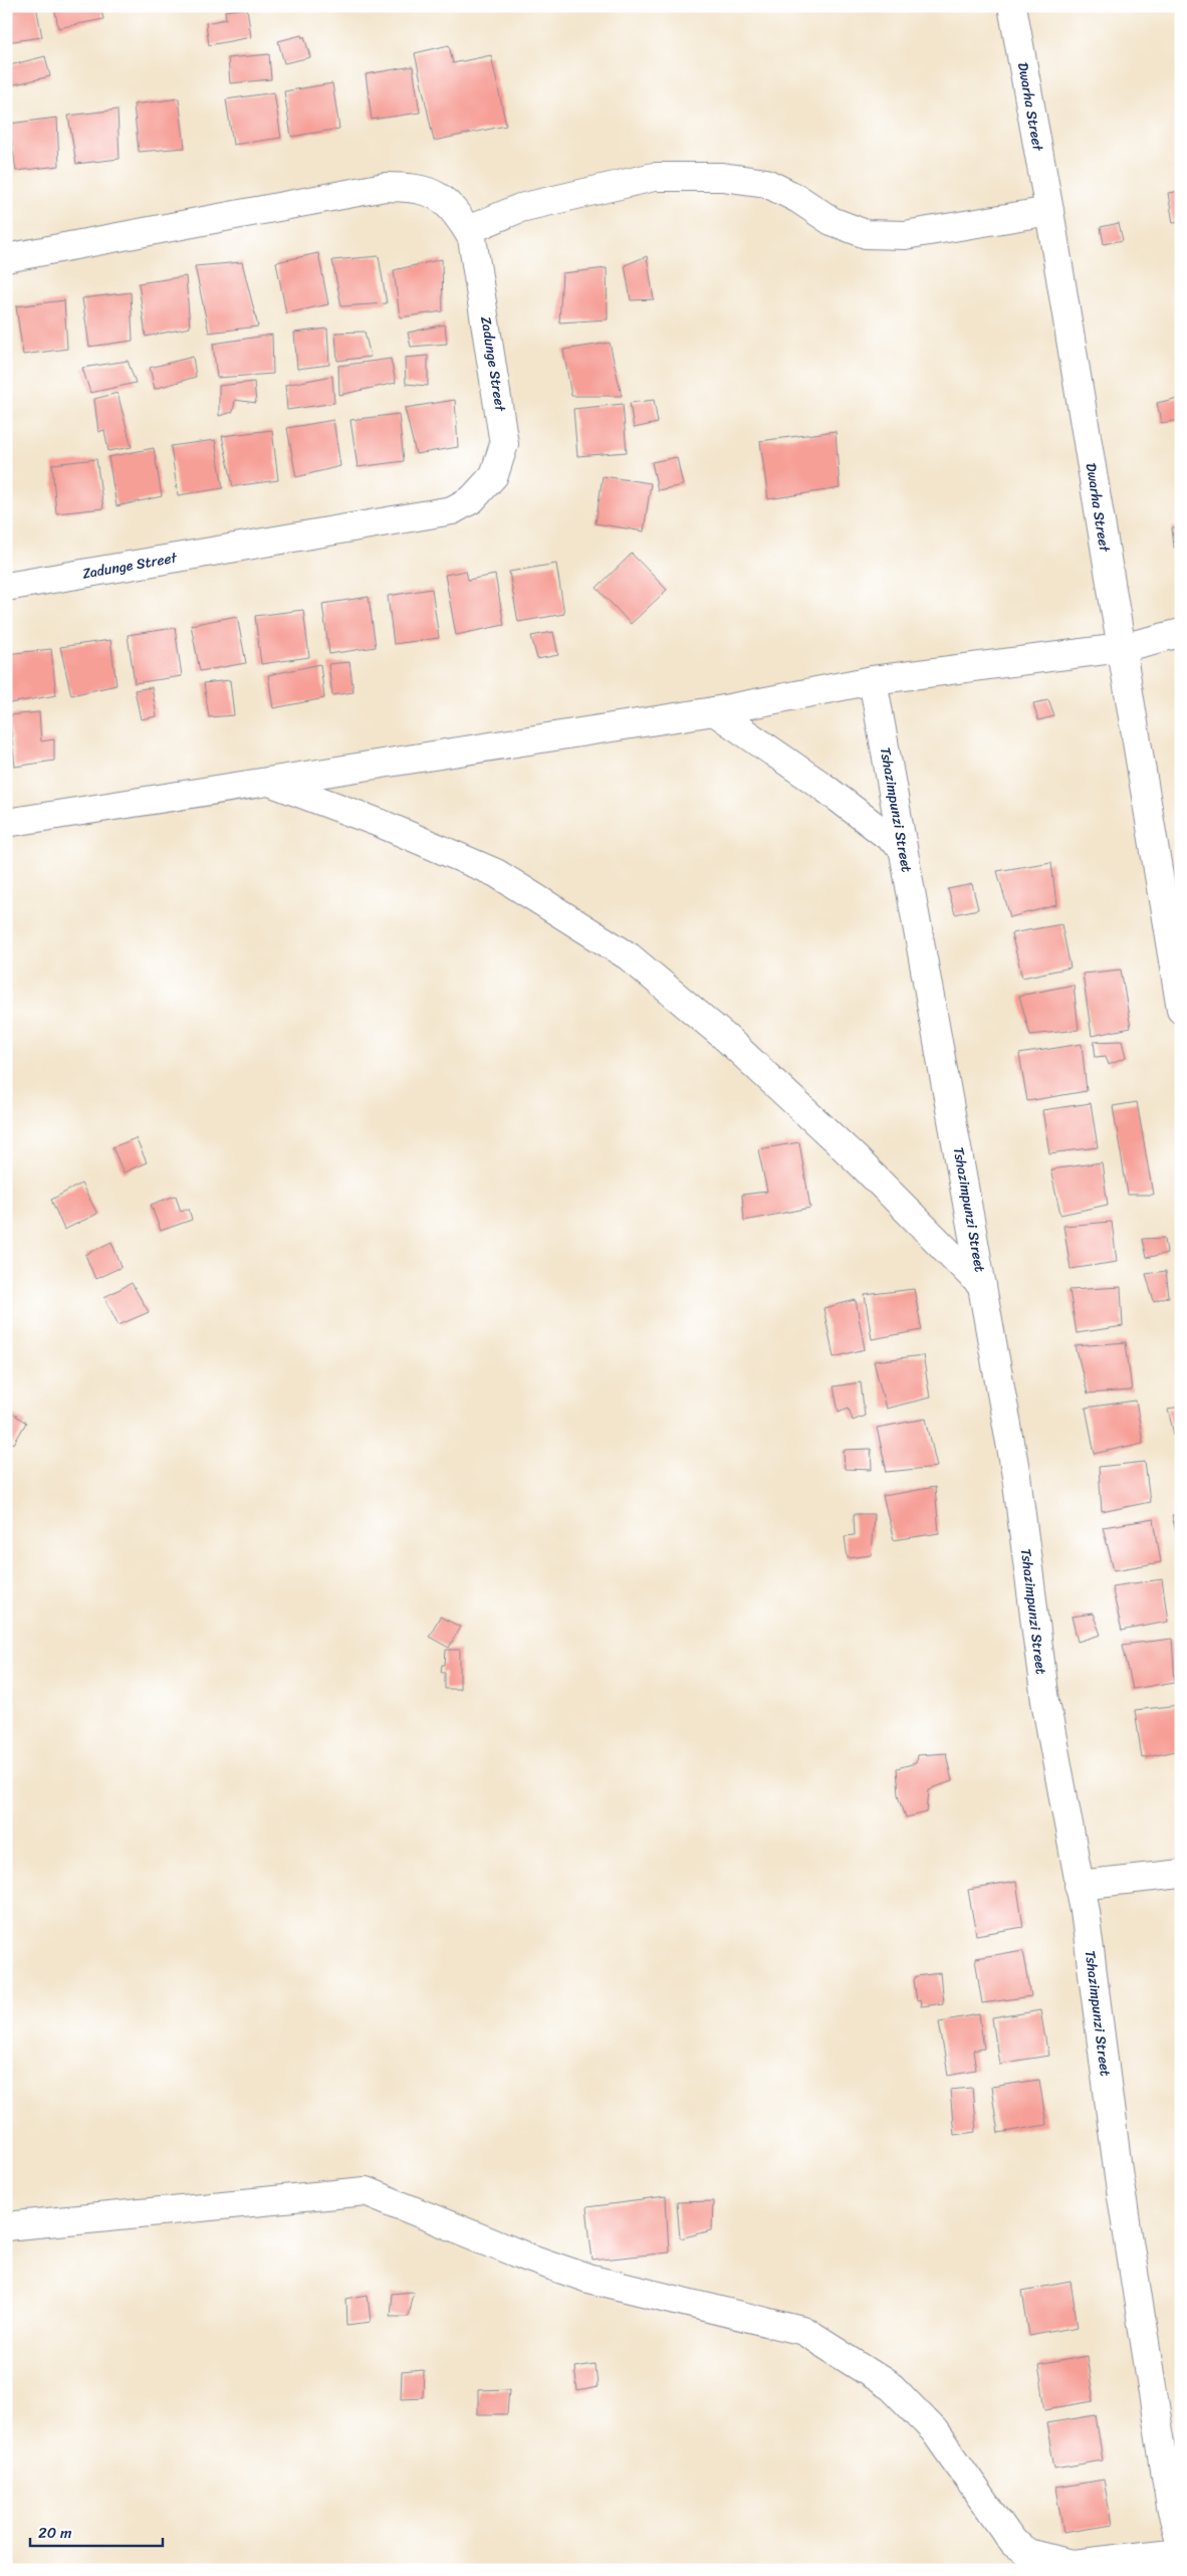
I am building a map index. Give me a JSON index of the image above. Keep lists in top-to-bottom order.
{
  "streets": {
    "street": ["Dwarha Street", "Zadunge Street", "Tshazimpunzi Street"]
  },
  "scale_bar": "20 m"
}
